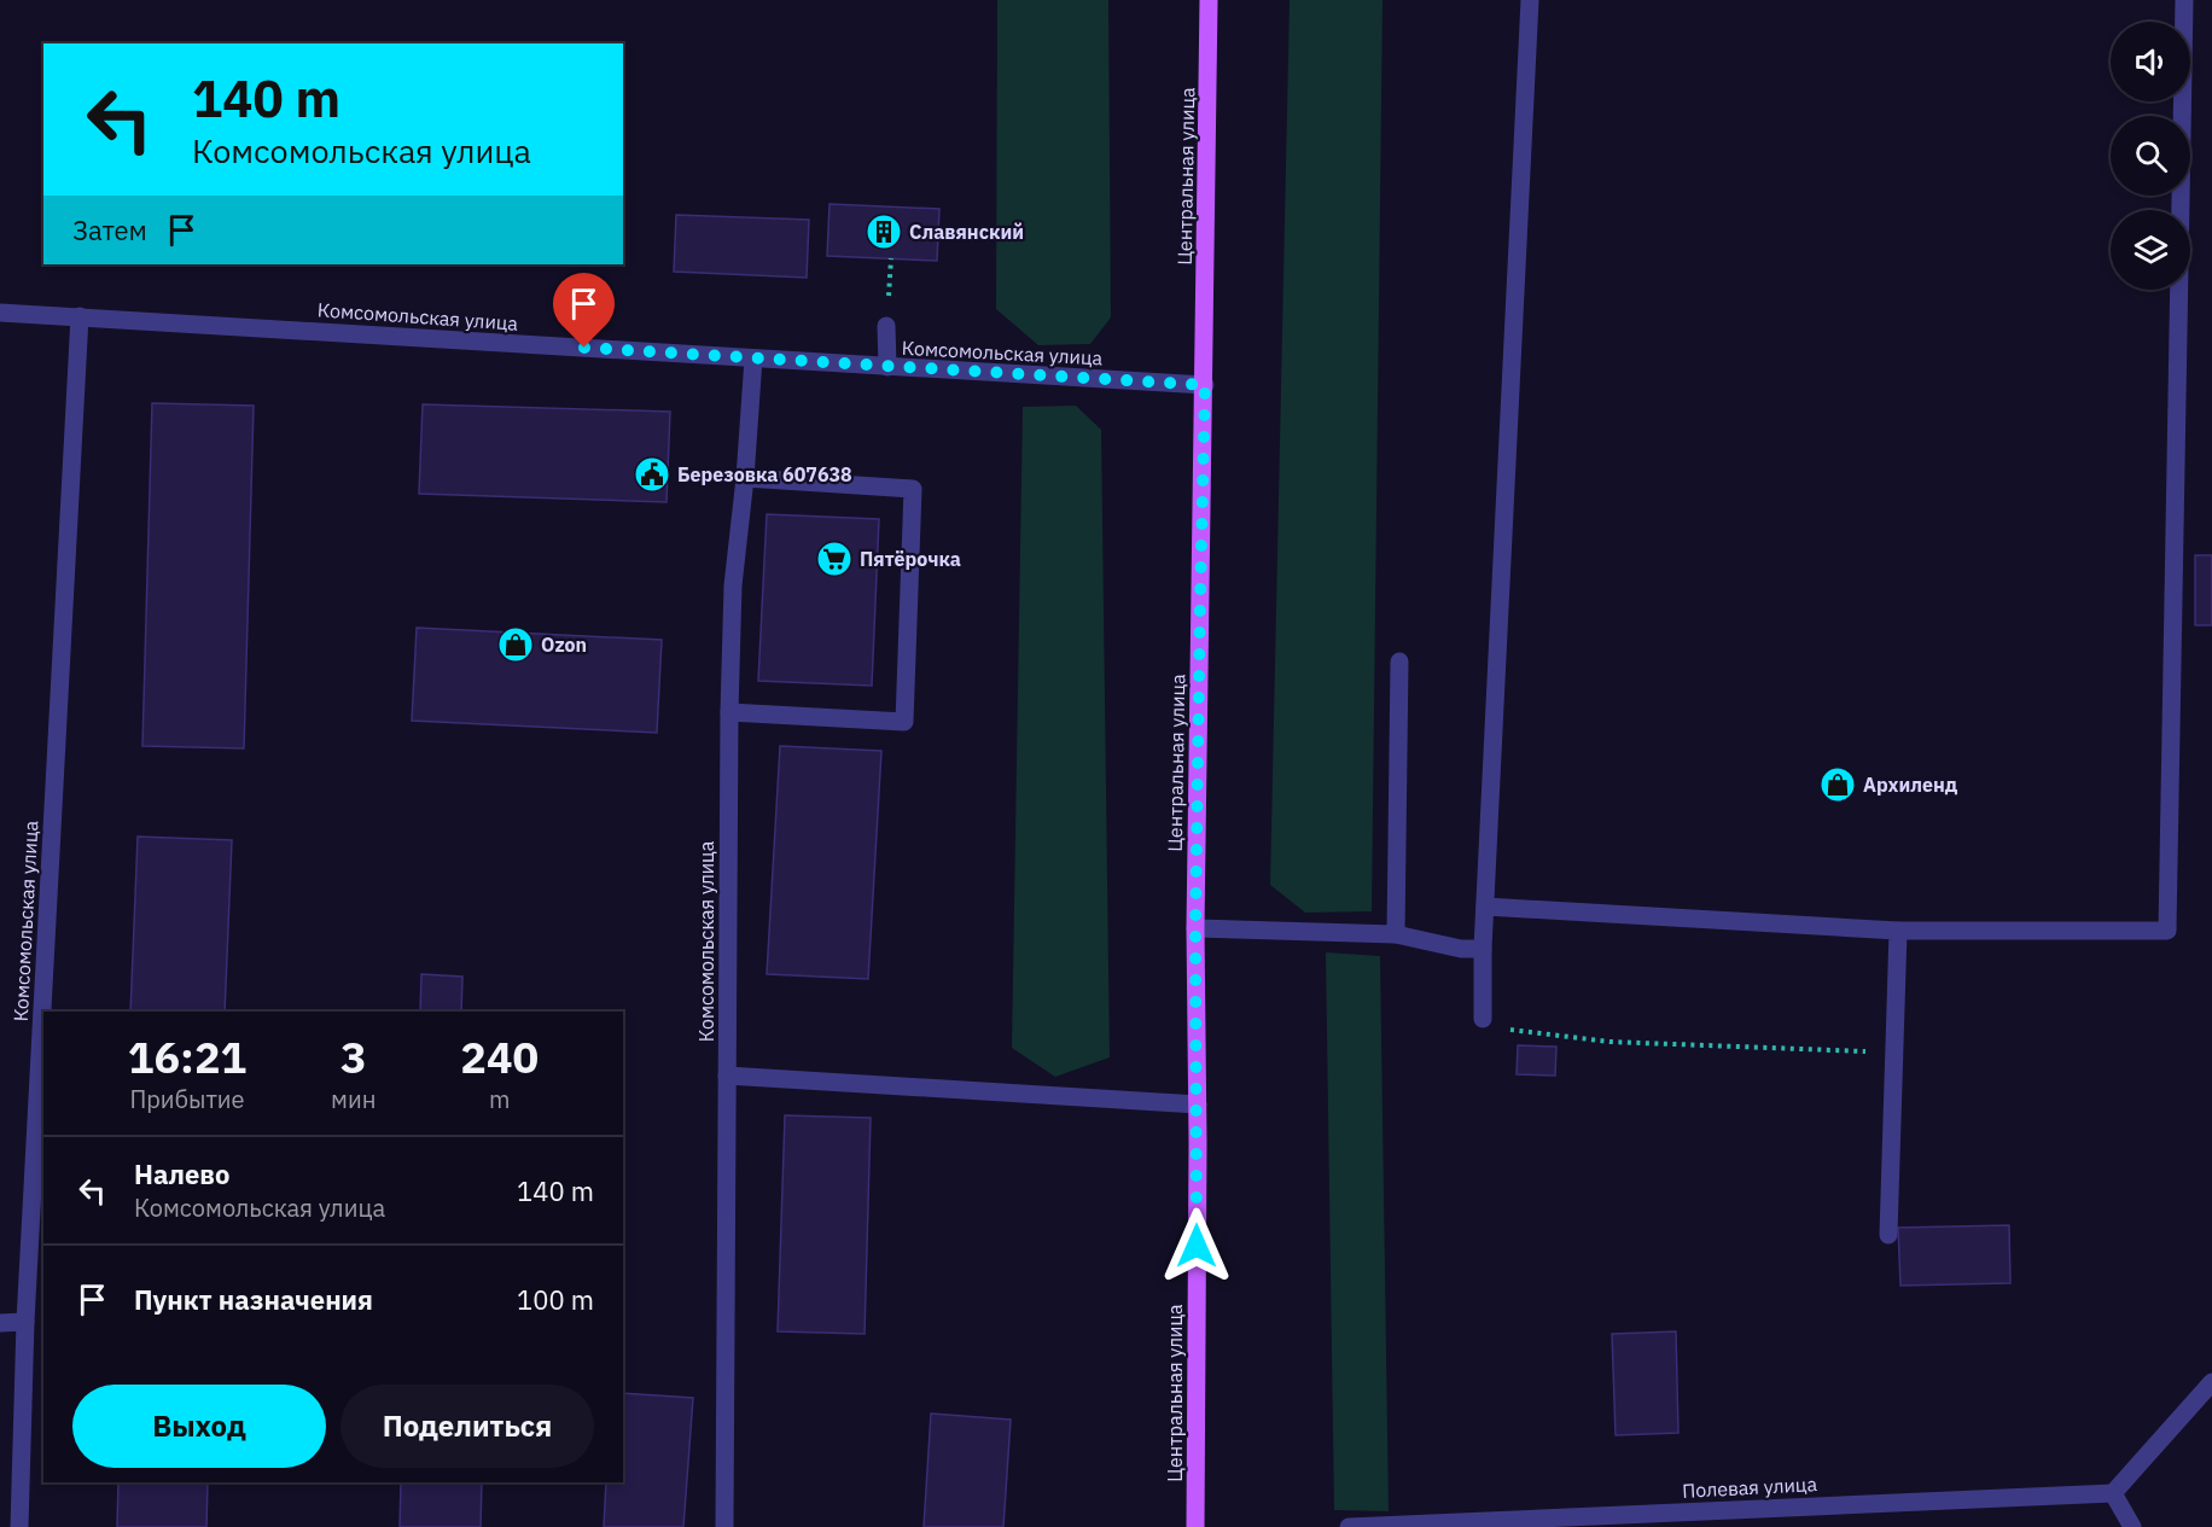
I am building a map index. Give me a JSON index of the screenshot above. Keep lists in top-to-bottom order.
{
  "streets": {
    "main road": ["Центральная улица"],
    "street": ["Комсомольская улица", "Полевая улица"]
  },
  "crossings": [
    ["Центральная улица", "Комсомольская улица"]
  ],
  "places": {
    "building": ["Славянский"],
    "public building": ["Березовка 607638"],
    "supermarket": ["Пятёрочка"],
    "shop": ["Ozon", "Архиленд"]
  },
  "page": {
    "turn": ["140 m", "Комсомольская улица"],
    "then": "Затем",
    "eta": [
      "16:21",
      "Прибытие",
      "3",
      "мин",
      "240",
      "m"
    ],
    "list": [
      {
        "name": "Налево",
        "note": "Комсомольская улица",
        "value": "140 m"
      },
      {
        "name": "Пункт назначения",
        "value": "100 m"
      }
    ],
    "buttons": ["Выход", "Поделиться"]
  }
}
